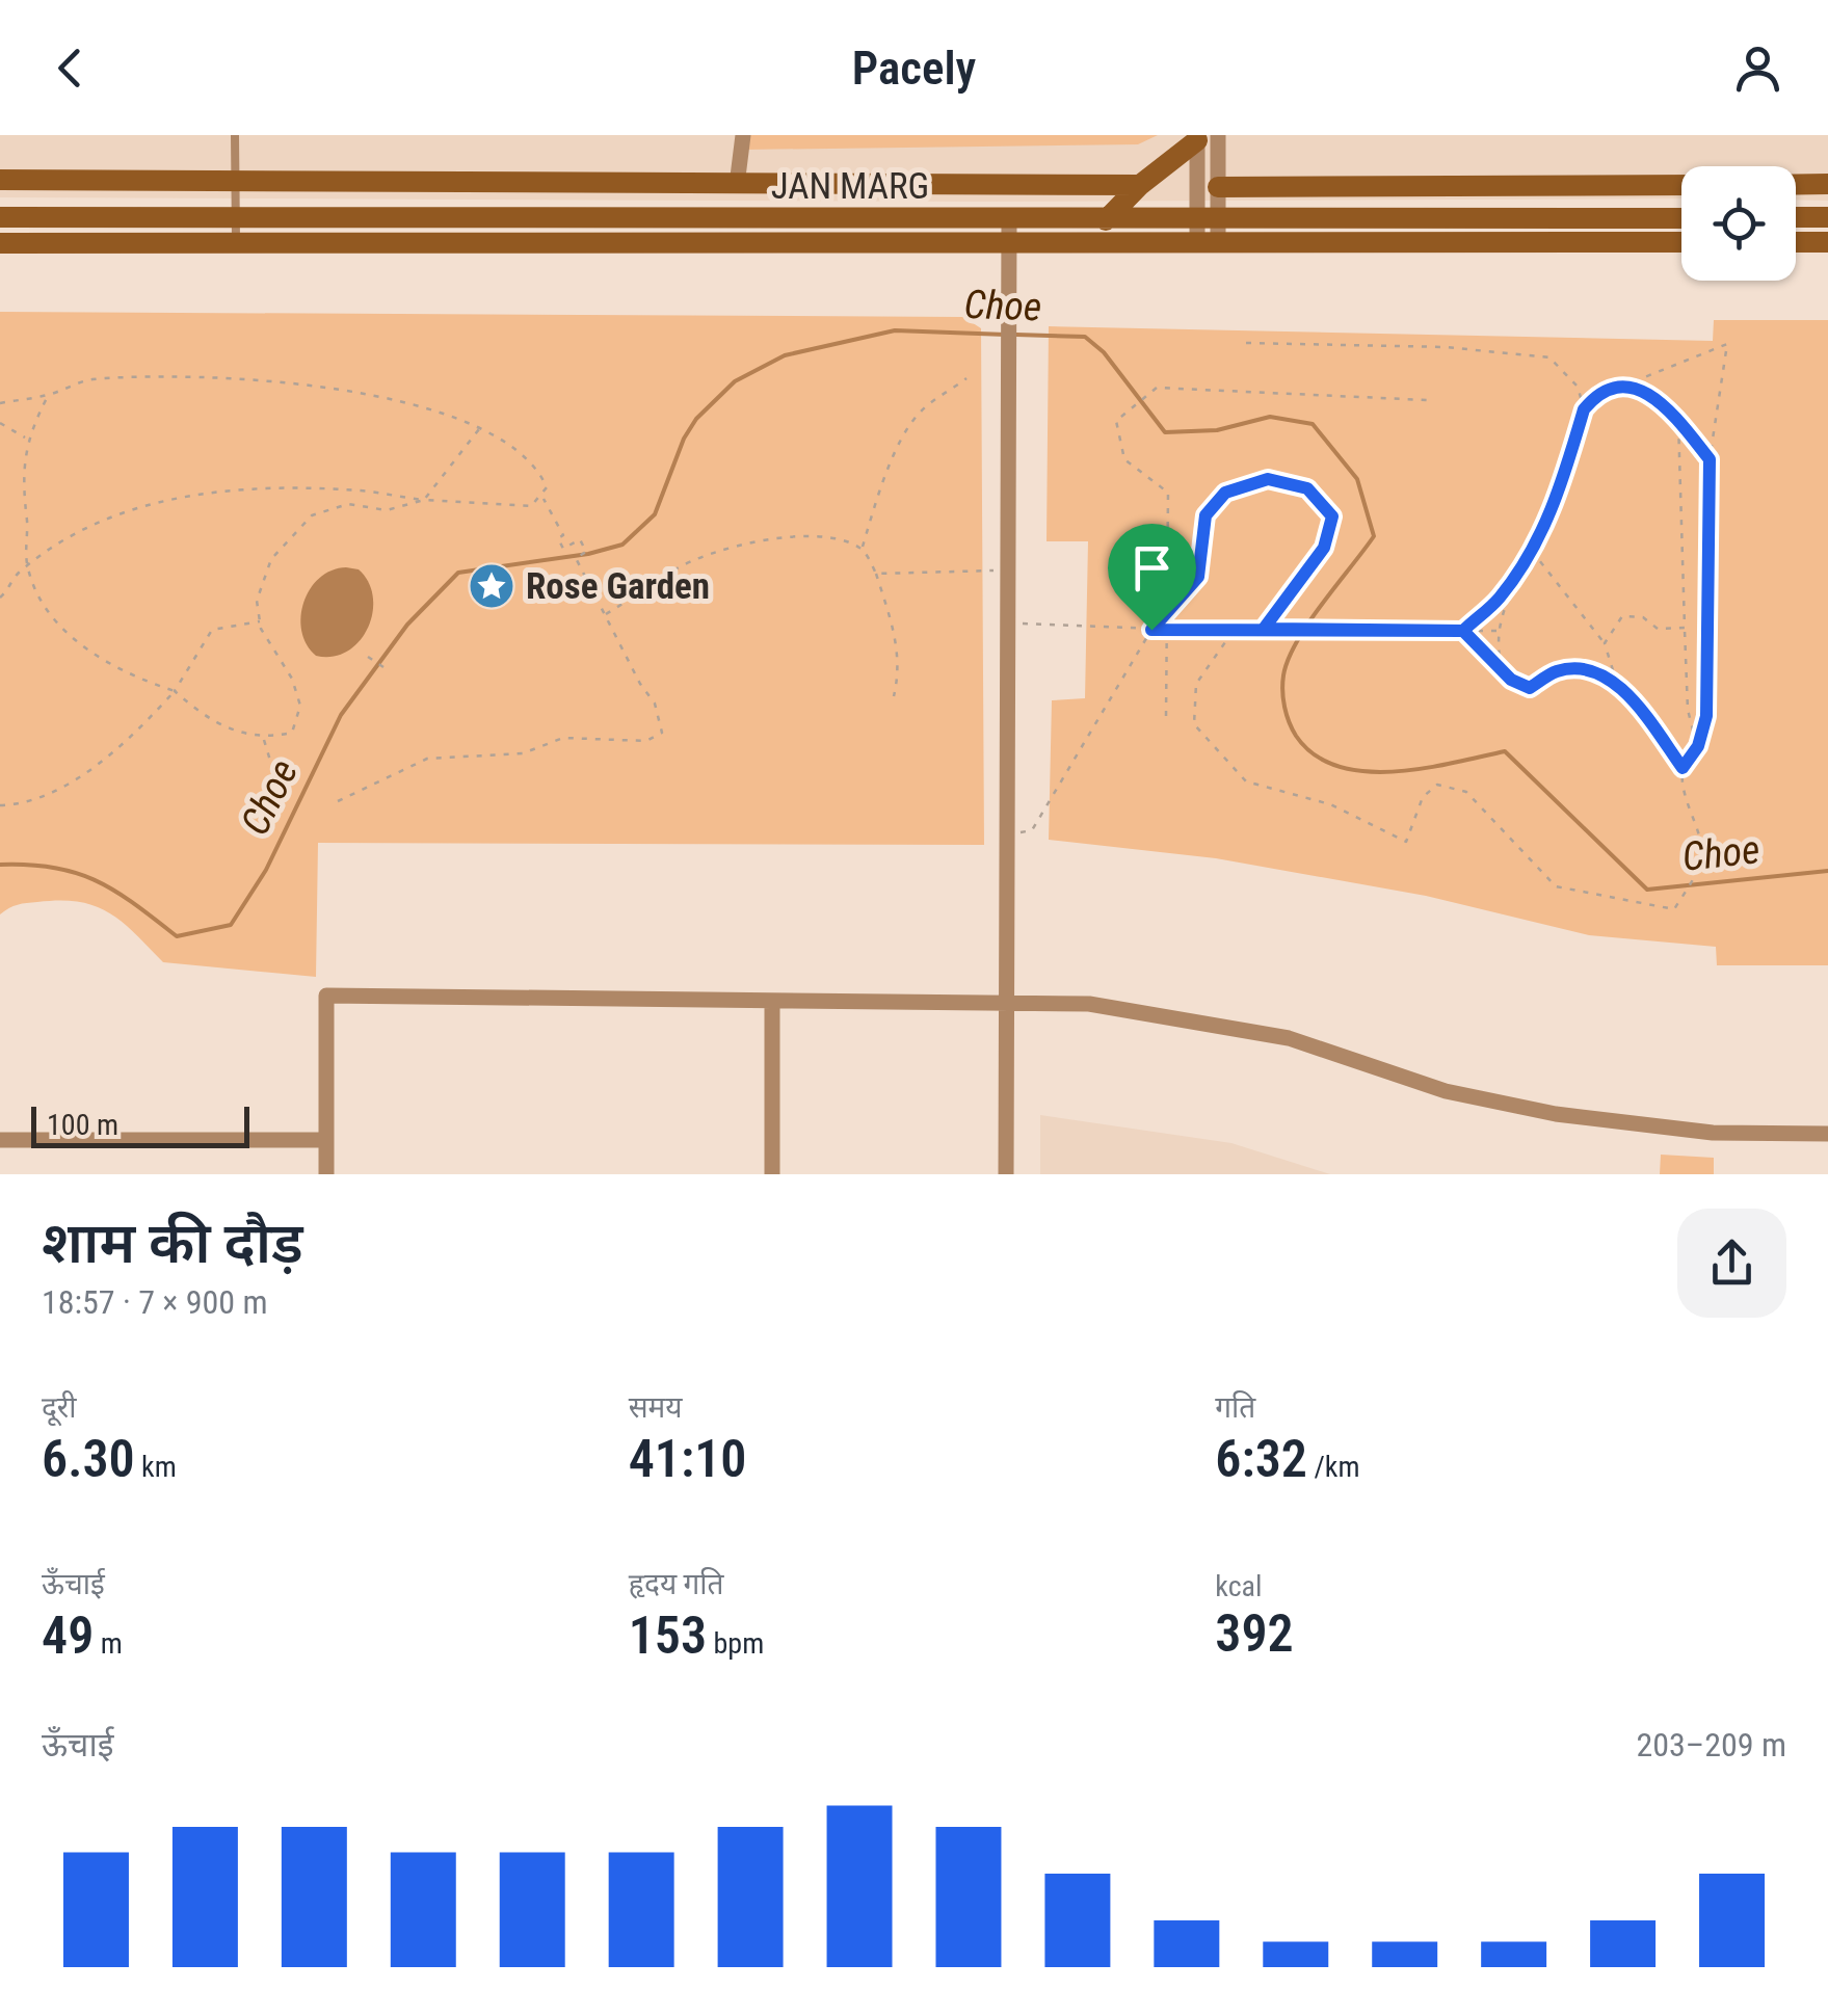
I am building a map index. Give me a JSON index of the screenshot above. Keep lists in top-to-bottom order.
{
  "streets": {
    "main road": ["JAN MARG"]
  },
  "water": ["Choe"],
  "places": {
    "place": ["Rose Garden"]
  },
  "scale_bar": "100 m",
  "page": {
    "header": "Pacely",
    "scale": "100 m",
    "heading": ["शाम की दौड़", "18:57 · 7 × 900 m"],
    "stats": [
      ["दूरी", "6.30 km"],
      ["समय", "41:10"],
      ["गति", "6:32 /km"],
      ["ऊँचाई", "49 m"],
      ["हृदय गति", "153 bpm"],
      ["kcal", "392"]
    ],
    "chart": ["ऊँचाई", "203–209 m"]
  }
}
